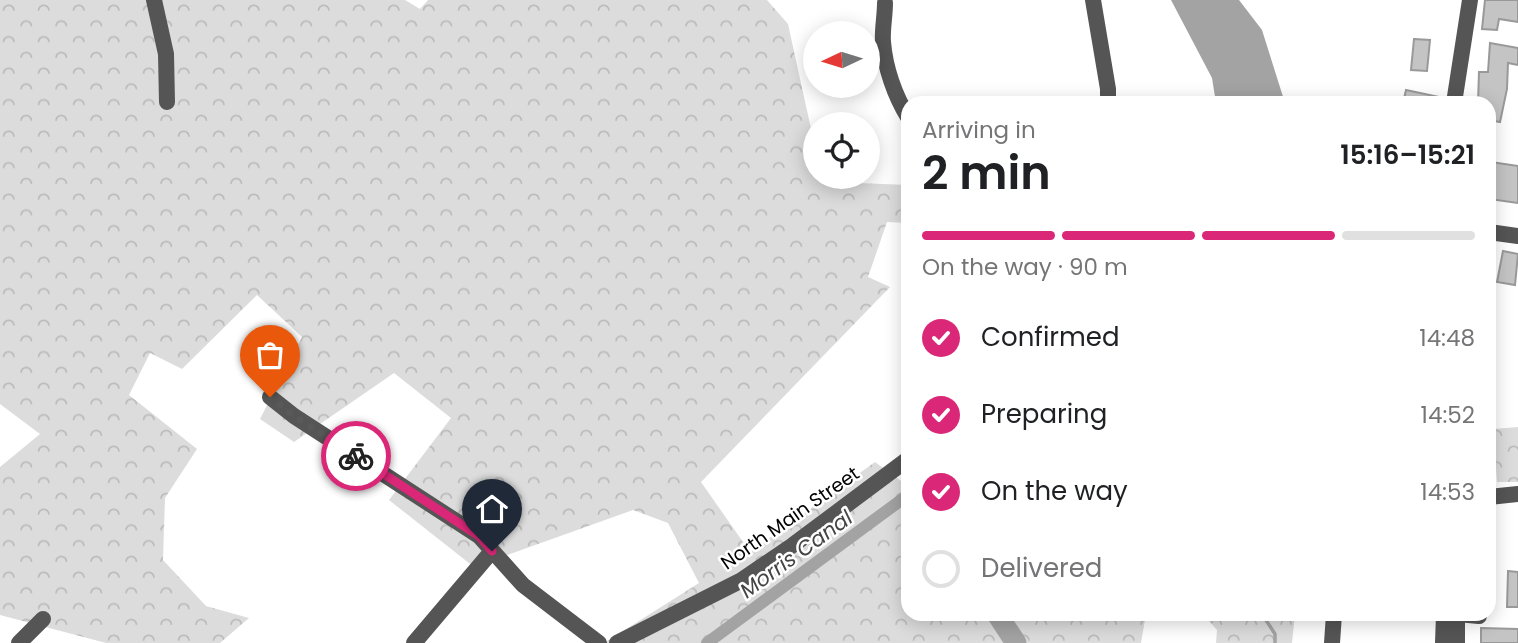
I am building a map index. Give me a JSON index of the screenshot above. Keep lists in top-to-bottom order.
{
  "streets": {
    "street": ["North Main Street"]
  },
  "water": ["Morris Canal"],
  "north": "left",
  "page": {
    "heading": ["2 min", "Arriving in", "15:16–15:21"],
    "bar": "On the way · 90 m",
    "list": [
      ["Confirmed", "14:48"],
      ["Preparing", "14:52"],
      ["On the way", "14:53"],
      "Delivered"
    ]
  }
}
